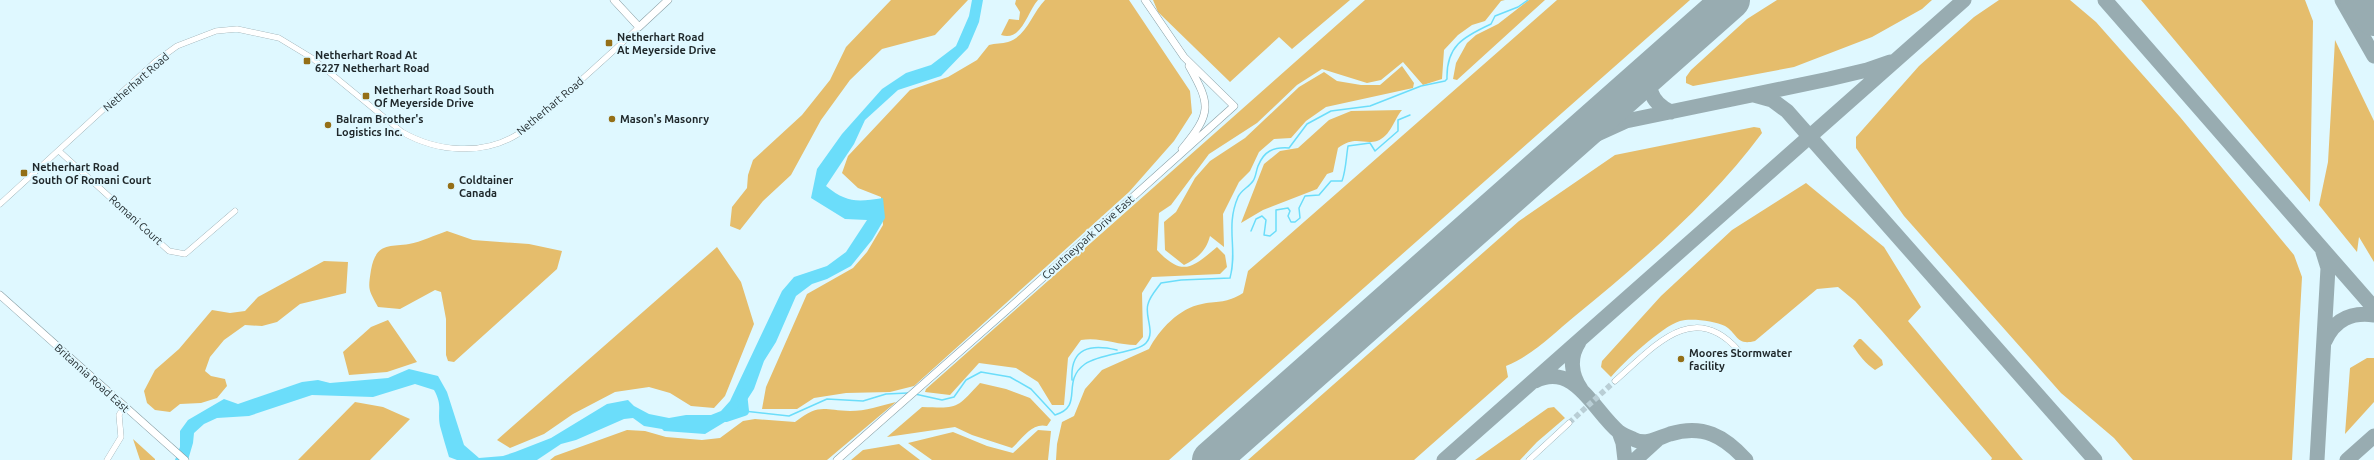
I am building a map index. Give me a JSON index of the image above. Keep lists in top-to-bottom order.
{
  "streets": {
    "street": [
      "Netherhart Road",
      "Romani Court",
      "Courtneypark Drive East",
      "Britannia Road East"
    ]
  },
  "crossings": [
    ["Netherhart Road", "Romani Court"]
  ],
  "places": {
    "transit": [
      "Netherhart Road At Meyerside Drive",
      "Netherhart Road At 6227 Netherhart Road",
      "Netherhart Road South Of Meyerside Drive",
      "Netherhart Road South Of Romani Court"
    ],
    "other": [
      "Mason's Masonry",
      "Balram Brother's Logistics Inc.",
      "Coldtainer Canada",
      "Moores Stormwater facility"
    ]
  }
}
